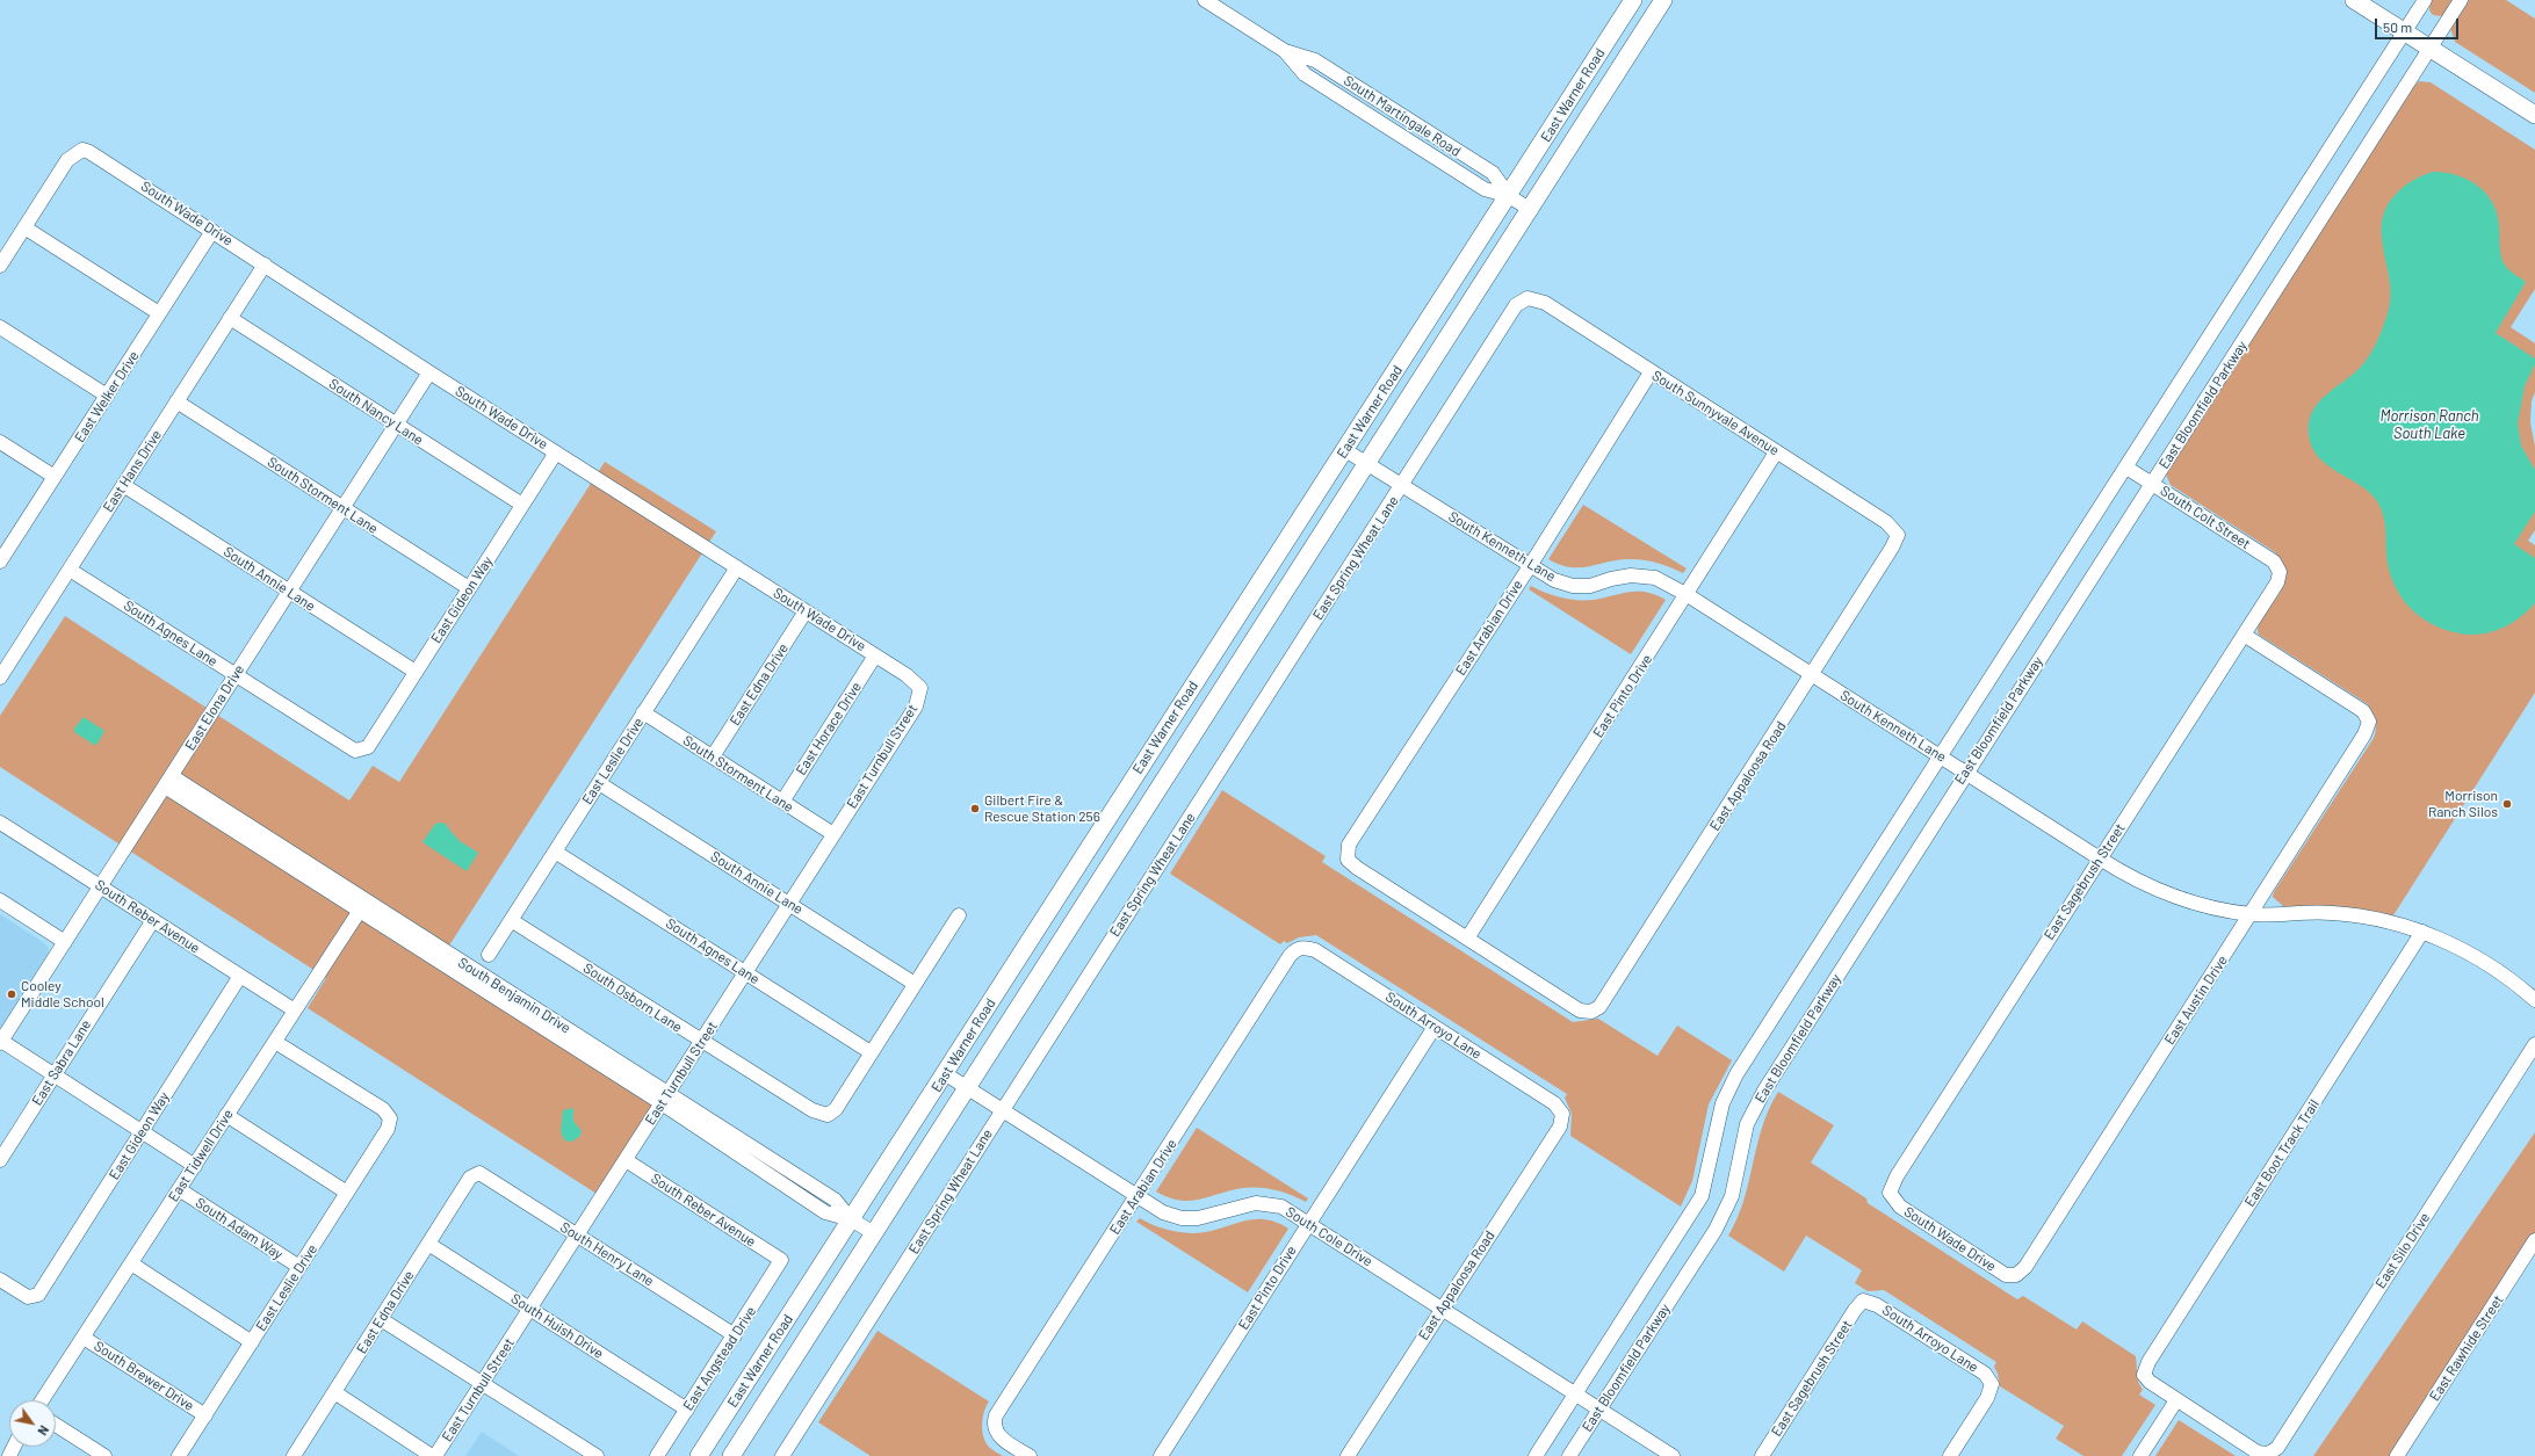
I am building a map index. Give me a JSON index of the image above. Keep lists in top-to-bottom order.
{
  "streets": {
    "main road": ["East Warner Road"],
    "street": [
      "South Martingale Road",
      "South Wade Drive",
      "East Welker Drive",
      "East Bloomfield Parkway",
      "South Nancy Lane",
      "South Sunnyvale Avenue",
      "East Hans Drive",
      "South Storment Lane",
      "South Colt Street",
      "South Kenneth Lane",
      "East Spring Wheat Lane",
      "South Annie Lane",
      "East Gideon Way",
      "East Arabian Drive",
      "South Agnes Lane",
      "East Edna Drive",
      "East Pinto Drive",
      "East Elona Drive",
      "East Horace Drive",
      "East Turnbull Street",
      "East Leslie Drive",
      "East Appaloosa Road",
      "East Sagebrush Street",
      "South Reber Avenue",
      "South Benjamin Drive",
      "South Osborn Lane",
      "East Austin Drive",
      "South Arroyo Lane",
      "East Sabra Lane",
      "East Boot Track Trail",
      "East Tidwell Drive",
      "South Adam Way",
      "South Cole Drive",
      "East Silo Drive",
      "South Henry Lane",
      "South Huish Drive",
      "East Rawhide Street",
      "East Angstead Drive",
      "South Brewer Drive"
    ]
  },
  "crossings": [
    ["East Warner Road", "South Martingale Road"],
    ["East Warner Road", "South Kenneth Lane"],
    ["East Warner Road", "South Benjamin Drive"],
    ["East Warner Road", "South Cole Drive"],
    ["South Wade Drive", "East Welker Drive"],
    ["South Wade Drive", "East Hans Drive"],
    ["South Wade Drive", "East Gideon Way"],
    ["South Wade Drive", "East Edna Drive"],
    ["South Wade Drive", "East Elona Drive"],
    ["South Wade Drive", "East Horace Drive"],
    ["South Wade Drive", "East Turnbull Street"],
    ["South Wade Drive", "East Leslie Drive"],
    ["South Wade Drive", "East Sagebrush Street"],
    ["South Wade Drive", "East Austin Drive"],
    ["East Bloomfield Parkway", "South Colt Street"],
    ["East Bloomfield Parkway", "South Kenneth Lane"],
    ["East Bloomfield Parkway", "South Cole Drive"],
    ["South Nancy Lane", "East Hans Drive"],
    ["South Nancy Lane", "East Gideon Way"],
    ["South Nancy Lane", "East Elona Drive"],
    ["South Sunnyvale Avenue", "East Spring Wheat Lane"],
    ["South Sunnyvale Avenue", "East Arabian Drive"],
    ["South Sunnyvale Avenue", "East Pinto Drive"],
    ["South Sunnyvale Avenue", "East Appaloosa Road"],
    ["East Hans Drive", "South Storment Lane"],
    ["East Hans Drive", "South Annie Lane"],
    ["East Hans Drive", "South Agnes Lane"],
    ["South Storment Lane", "East Gideon Way"],
    ["South Storment Lane", "East Edna Drive"],
    ["South Storment Lane", "East Elona Drive"],
    ["South Storment Lane", "East Horace Drive"],
    ["South Storment Lane", "East Turnbull Street"],
    ["South Storment Lane", "East Leslie Drive"],
    ["South Colt Street", "East Sagebrush Street"],
    ["South Kenneth Lane", "East Spring Wheat Lane"],
    ["South Kenneth Lane", "East Arabian Drive"],
    ["South Kenneth Lane", "East Pinto Drive"],
    ["South Kenneth Lane", "East Appaloosa Road"],
    ["South Kenneth Lane", "East Sagebrush Street"],
    ["South Kenneth Lane", "East Austin Drive"],
    ["South Kenneth Lane", "East Boot Track Trail"],
    ["East Spring Wheat Lane", "South Cole Drive"],
    ["South Annie Lane", "East Gideon Way"],
    ["South Annie Lane", "East Elona Drive"],
    ["South Annie Lane", "East Turnbull Street"],
    ["South Annie Lane", "East Leslie Drive"],
    ["East Gideon Way", "South Agnes Lane"],
    ["East Gideon Way", "South Reber Avenue"],
    ["East Arabian Drive", "East Pinto Drive"],
    ["East Arabian Drive", "East Appaloosa Road"],
    ["East Arabian Drive", "South Arroyo Lane"],
    ["East Arabian Drive", "South Cole Drive"],
    ["South Agnes Lane", "East Elona Drive"],
    ["South Agnes Lane", "East Turnbull Street"],
    ["South Agnes Lane", "East Leslie Drive"],
    ["South Agnes Lane", "South Osborn Lane"],
    ["East Edna Drive", "South Henry Lane"],
    ["East Edna Drive", "South Huish Drive"],
    ["East Pinto Drive", "East Appaloosa Road"],
    ["East Pinto Drive", "South Arroyo Lane"],
    ["East Pinto Drive", "South Cole Drive"],
    ["East Elona Drive", "South Reber Avenue"],
    ["East Elona Drive", "South Benjamin Drive"],
    ["East Turnbull Street", "South Reber Avenue"],
    ["East Turnbull Street", "South Benjamin Drive"],
    ["East Turnbull Street", "South Osborn Lane"],
    ["East Turnbull Street", "South Henry Lane"],
    ["East Turnbull Street", "South Huish Drive"],
    ["East Leslie Drive", "South Osborn Lane"],
    ["East Leslie Drive", "East Tidwell Drive"],
    ["East Leslie Drive", "South Adam Way"],
    ["East Leslie Drive", "South Brewer Drive"],
    ["East Appaloosa Road", "South Arroyo Lane"],
    ["East Appaloosa Road", "South Cole Drive"],
    ["East Sagebrush Street", "East Austin Drive"],
    ["East Sagebrush Street", "South Arroyo Lane"],
    ["South Reber Avenue", "East Sabra Lane"],
    ["South Reber Avenue", "East Tidwell Drive"],
    ["South Reber Avenue", "East Angstead Drive"],
    ["South Benjamin Drive", "East Tidwell Drive"],
    ["East Boot Track Trail", "East Silo Drive"],
    ["East Tidwell Drive", "South Adam Way"],
    ["East Tidwell Drive", "South Brewer Drive"],
    ["South Henry Lane", "East Angstead Drive"],
    ["South Huish Drive", "East Angstead Drive"]
  ],
  "water": ["Morrison Ranch South Lake"],
  "places": ["Morrison Ranch Silos", "Gilbert Fire & Rescue Station 256", "Cooley Middle School"],
  "scale_bar": "50 m",
  "north": "bottom right"
}
